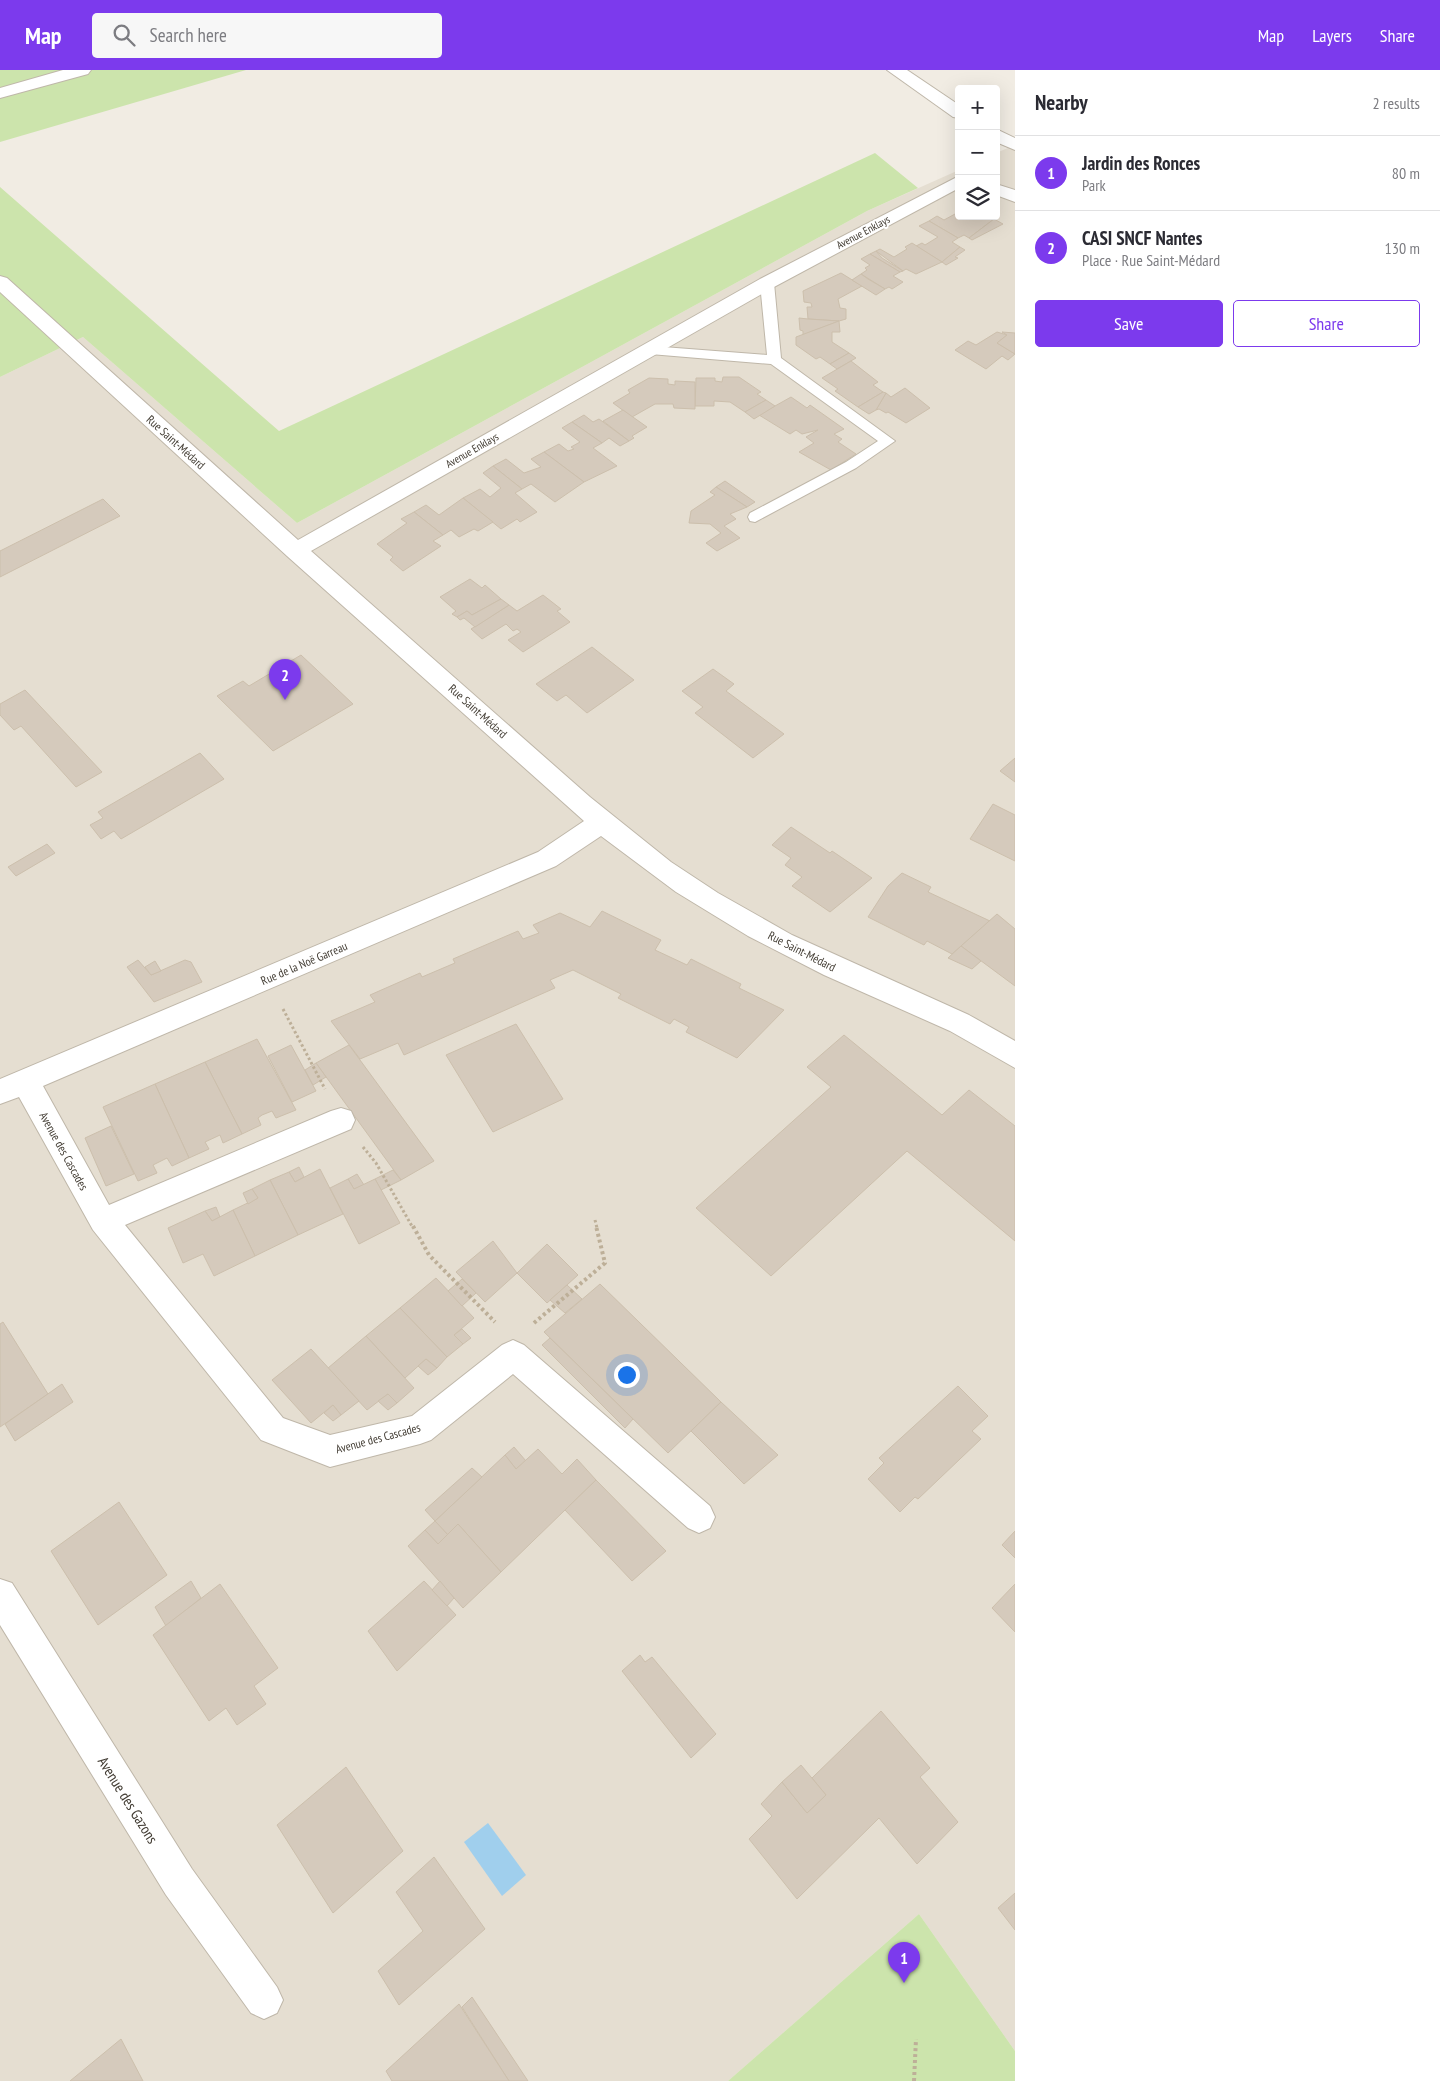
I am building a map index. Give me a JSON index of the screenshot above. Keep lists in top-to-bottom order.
{
  "streets": {
    "street": [
      "Avenue Enklays",
      "Rue Saint-Médard",
      "Rue de la Noë Garreau",
      "Avenue des Cascades",
      "Avenue des Gazons"
    ]
  },
  "crossings": [
    ["Avenue Enklays", "Rue Saint-Médard"],
    ["Rue Saint-Médard", "Rue de la Noë Garreau"],
    ["Rue de la Noë Garreau", "Avenue des Cascades"]
  ],
  "page": {
    "header": "Map",
    "search": "Search here",
    "nav": ["Map", "Layers", "Share"],
    "heading": ["Nearby", "2 results"],
    "map_buttons": ["+", "−"],
    "list": [
      {
        "mark": "1",
        "name": "Jardin des Ronces",
        "note": "Park",
        "value": "80 m"
      },
      {
        "mark": "2",
        "name": "CASI SNCF Nantes",
        "note": "Place · Rue Saint-Médard",
        "value": "130 m"
      }
    ],
    "buttons": ["Save", "Share"],
    "pins": ["2", "1"]
  }
}
